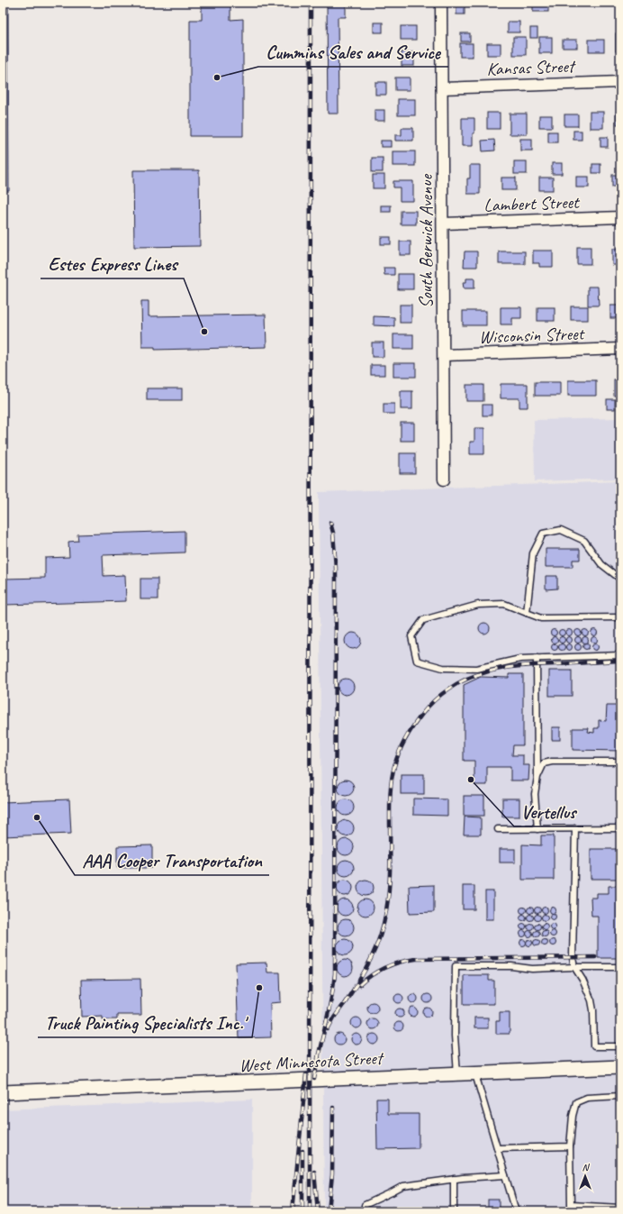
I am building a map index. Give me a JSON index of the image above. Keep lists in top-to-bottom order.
{
  "streets": {
    "street": [
      "Kansas Street",
      "Lambert Street",
      "South Berwick Avenue",
      "Wisconsin Street",
      "West Minnesota Street"
    ]
  },
  "crossings": [
    ["Kansas Street", "South Berwick Avenue"],
    ["Lambert Street", "South Berwick Avenue"],
    ["South Berwick Avenue", "Wisconsin Street"]
  ],
  "places": [
    "Cummins Sales and Service",
    "Estes Express Lines",
    "Vertellus",
    "AAA Cooper Transportation",
    "Truck Painting Specialists Inc.'"
  ],
  "north": "top"
}
